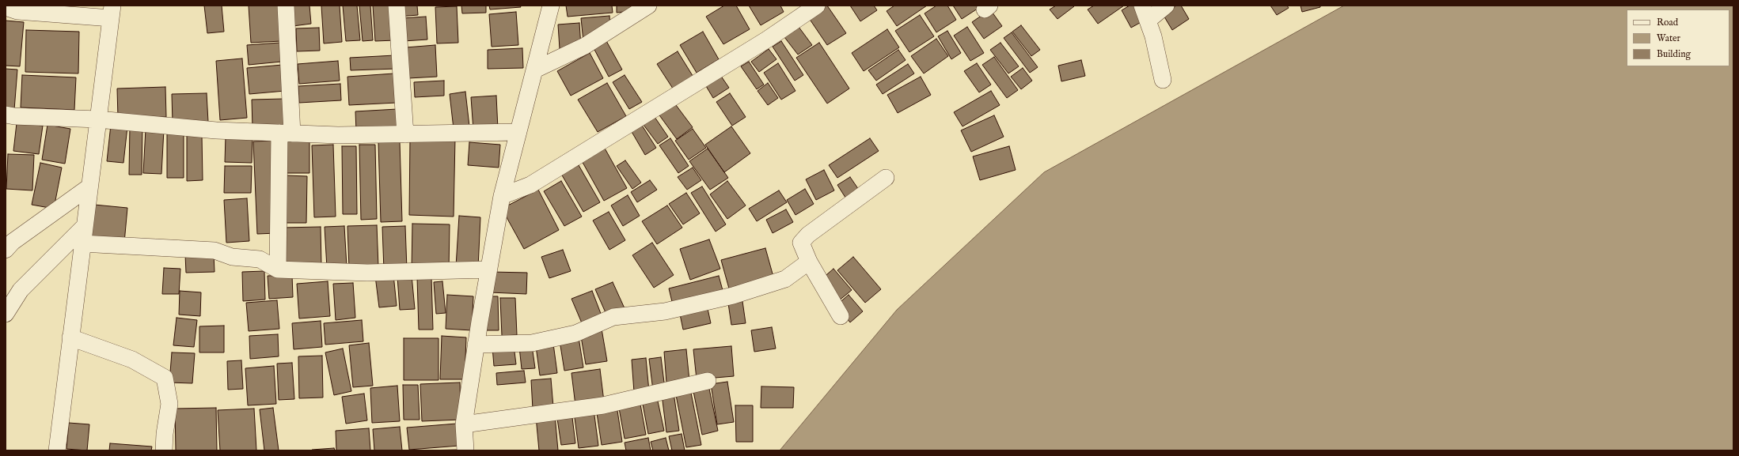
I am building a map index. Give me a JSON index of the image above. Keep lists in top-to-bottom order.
{
  "legend": ["Road", "Water", "Building"]
}
